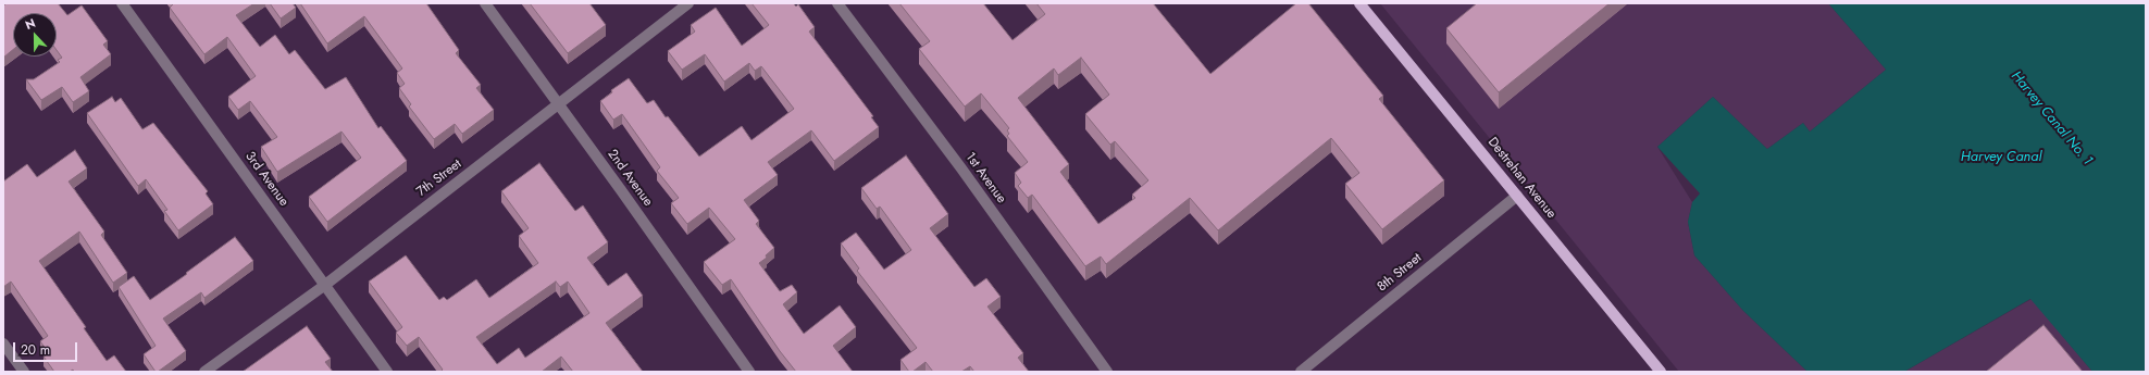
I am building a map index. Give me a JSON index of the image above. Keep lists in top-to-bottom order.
{
  "streets": {
    "main road": ["Destrehan Avenue"],
    "street": [
      "7th Street",
      "2nd Avenue",
      "1st Avenue",
      "3rd Avenue",
      "8th Street"
    ]
  },
  "crossings": [
    ["7th Street", "2nd Avenue"],
    ["7th Street", "3rd Avenue"],
    ["Destrehan Avenue", "8th Street"]
  ],
  "water": ["Harvey Canal No. 1", "Harvey Canal"],
  "scale_bar": "20 m",
  "north": "top"
}
